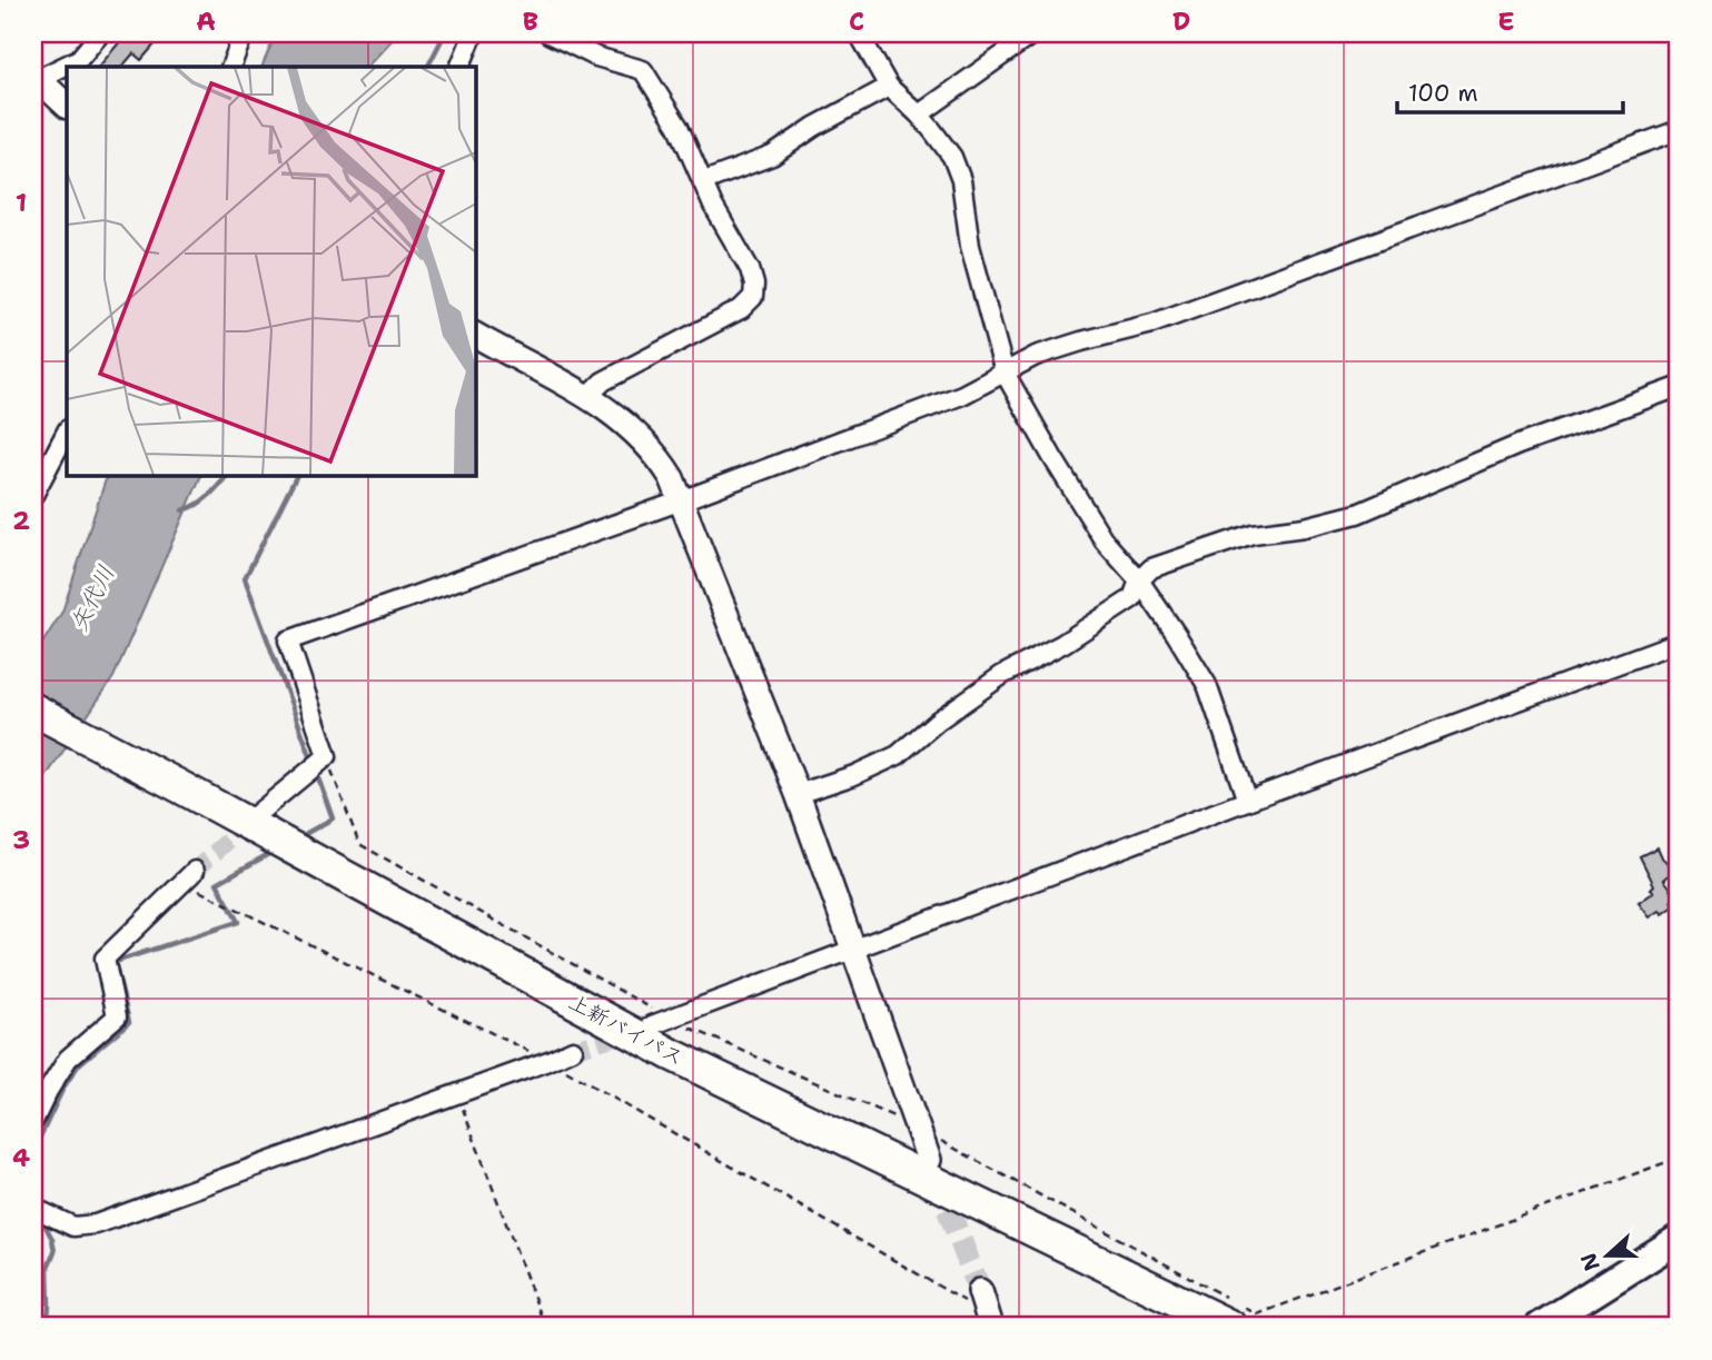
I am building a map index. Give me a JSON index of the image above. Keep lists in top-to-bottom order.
{
  "streets": {
    "highway": ["上新バイパス"]
  },
  "water": ["矢代川"],
  "scale_bar": "100 m",
  "north": "left",
  "grid": {
    "columns": [
      "A",
      "B",
      "C",
      "D",
      "E"
    ],
    "rows": [
      "1",
      "2",
      "3",
      "4"
    ]
  }
}
